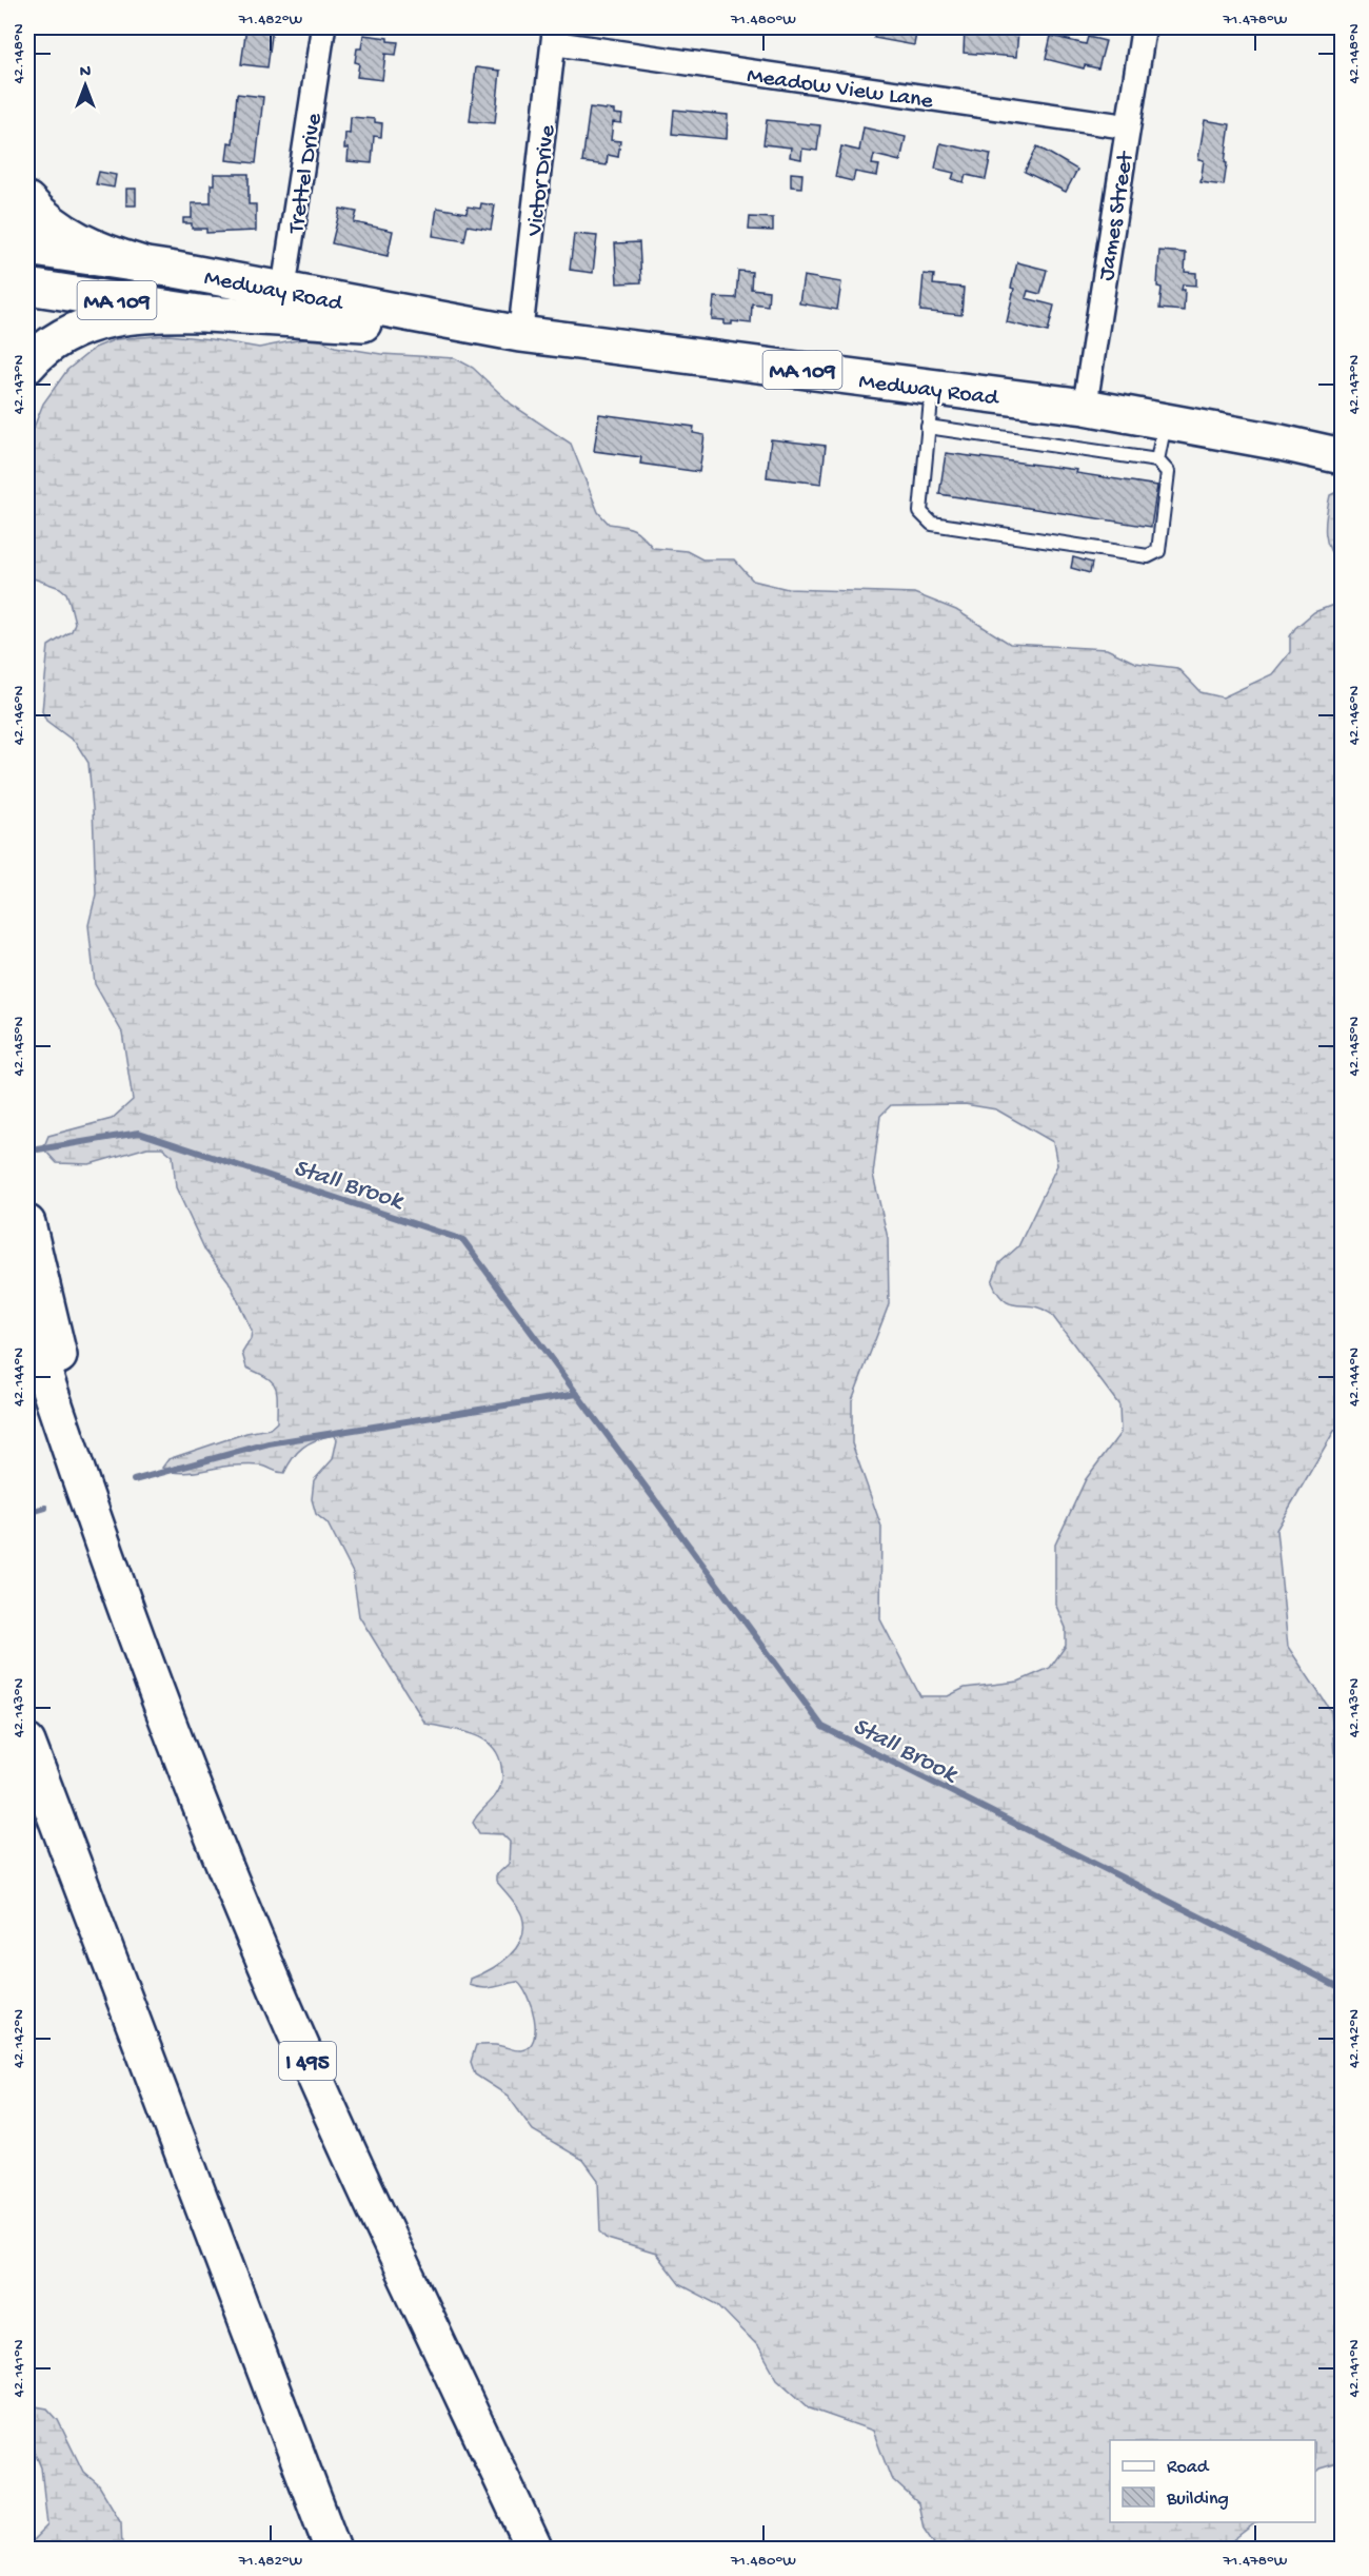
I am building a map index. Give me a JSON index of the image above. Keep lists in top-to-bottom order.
{
  "streets": {
    "main road": ["Medway Road", "MA 109", "I 495"],
    "street": [
      "Meadow View Lane",
      "Trettel Drive",
      "Victor Drive",
      "James Street"
    ]
  },
  "crossings": [
    ["Meadow View Lane", "Victor Drive"],
    ["Meadow View Lane", "James Street"],
    ["Trettel Drive", "Medway Road"],
    ["Victor Drive", "Medway Road"],
    ["James Street", "Medway Road"],
    ["Medway Road", "MA 109"]
  ],
  "water": ["Stall Brook"],
  "legend": ["Road", "Building"],
  "north": "top",
  "coordinates": [
    "71.482°W",
    "71.480°W",
    "71.478°W",
    "42.148°N",
    "42.147°N",
    "42.146°N",
    "42.145°N",
    "42.144°N",
    "42.143°N",
    "42.142°N",
    "42.141°N"
  ]
}
